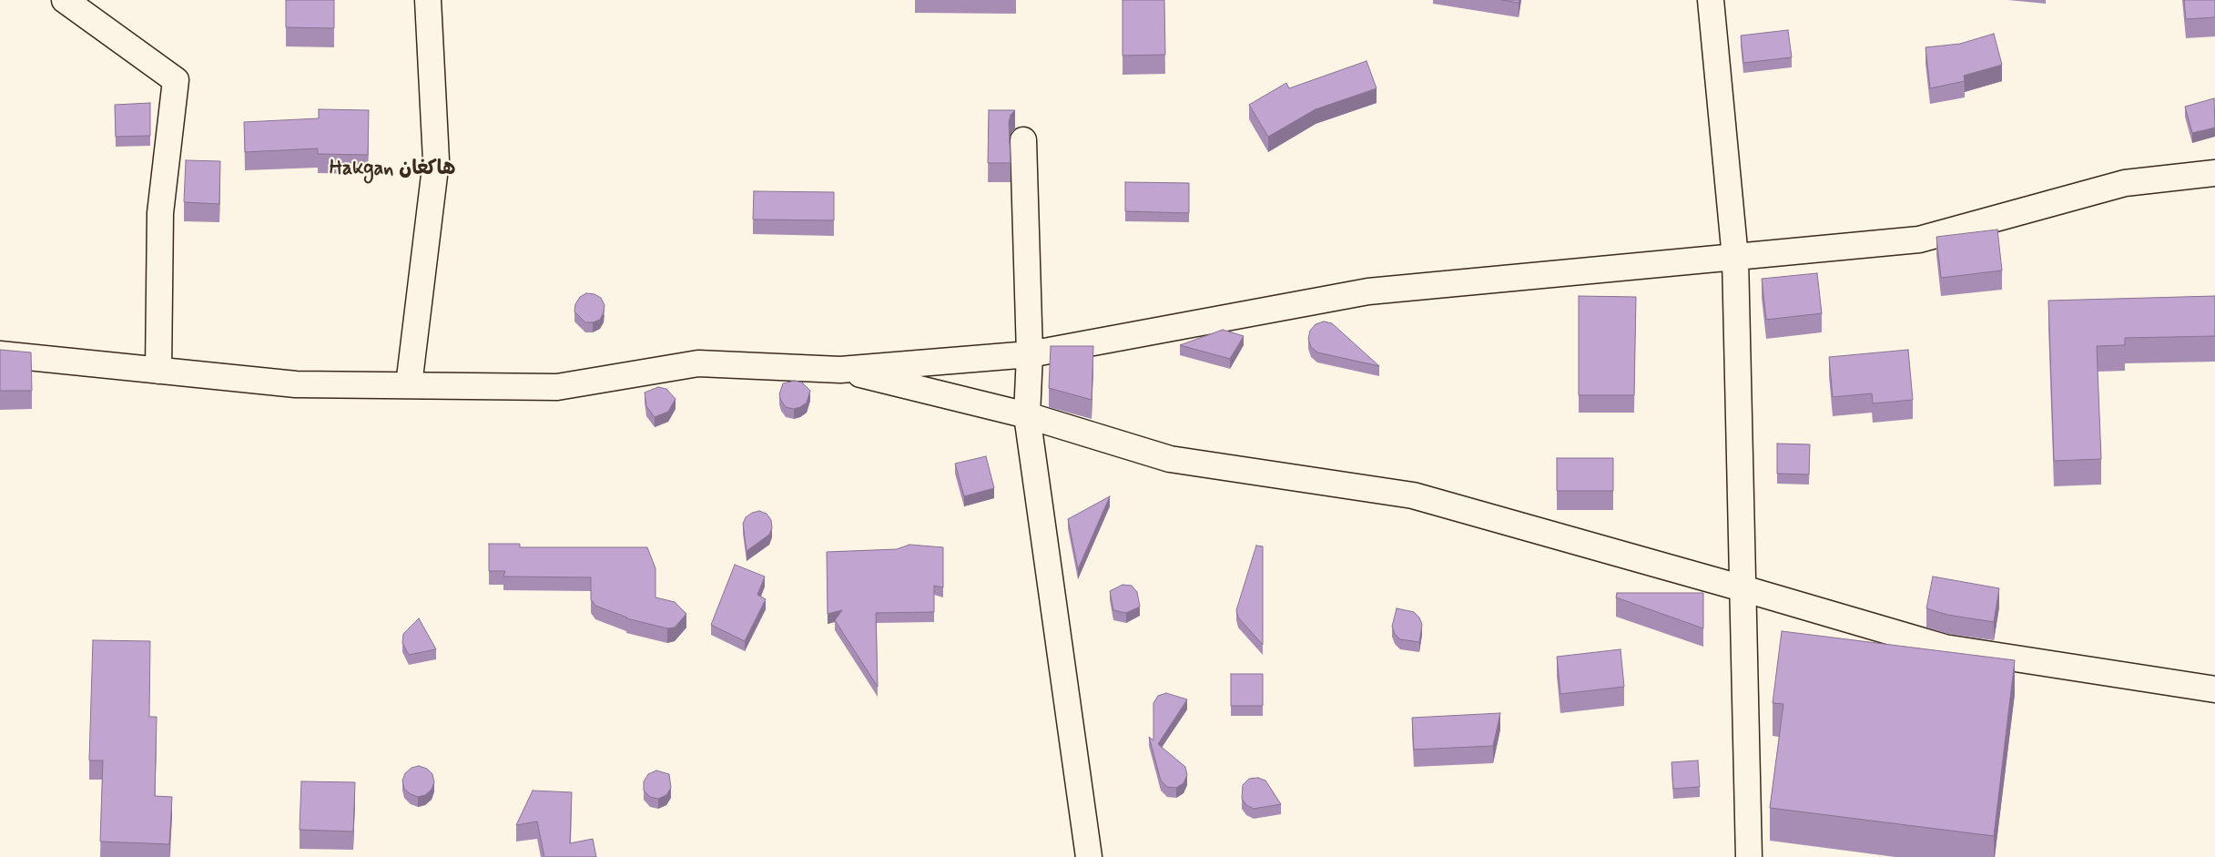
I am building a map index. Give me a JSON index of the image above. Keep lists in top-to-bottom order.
{
  "districts": ["Hakgan هاكغان"]
}
